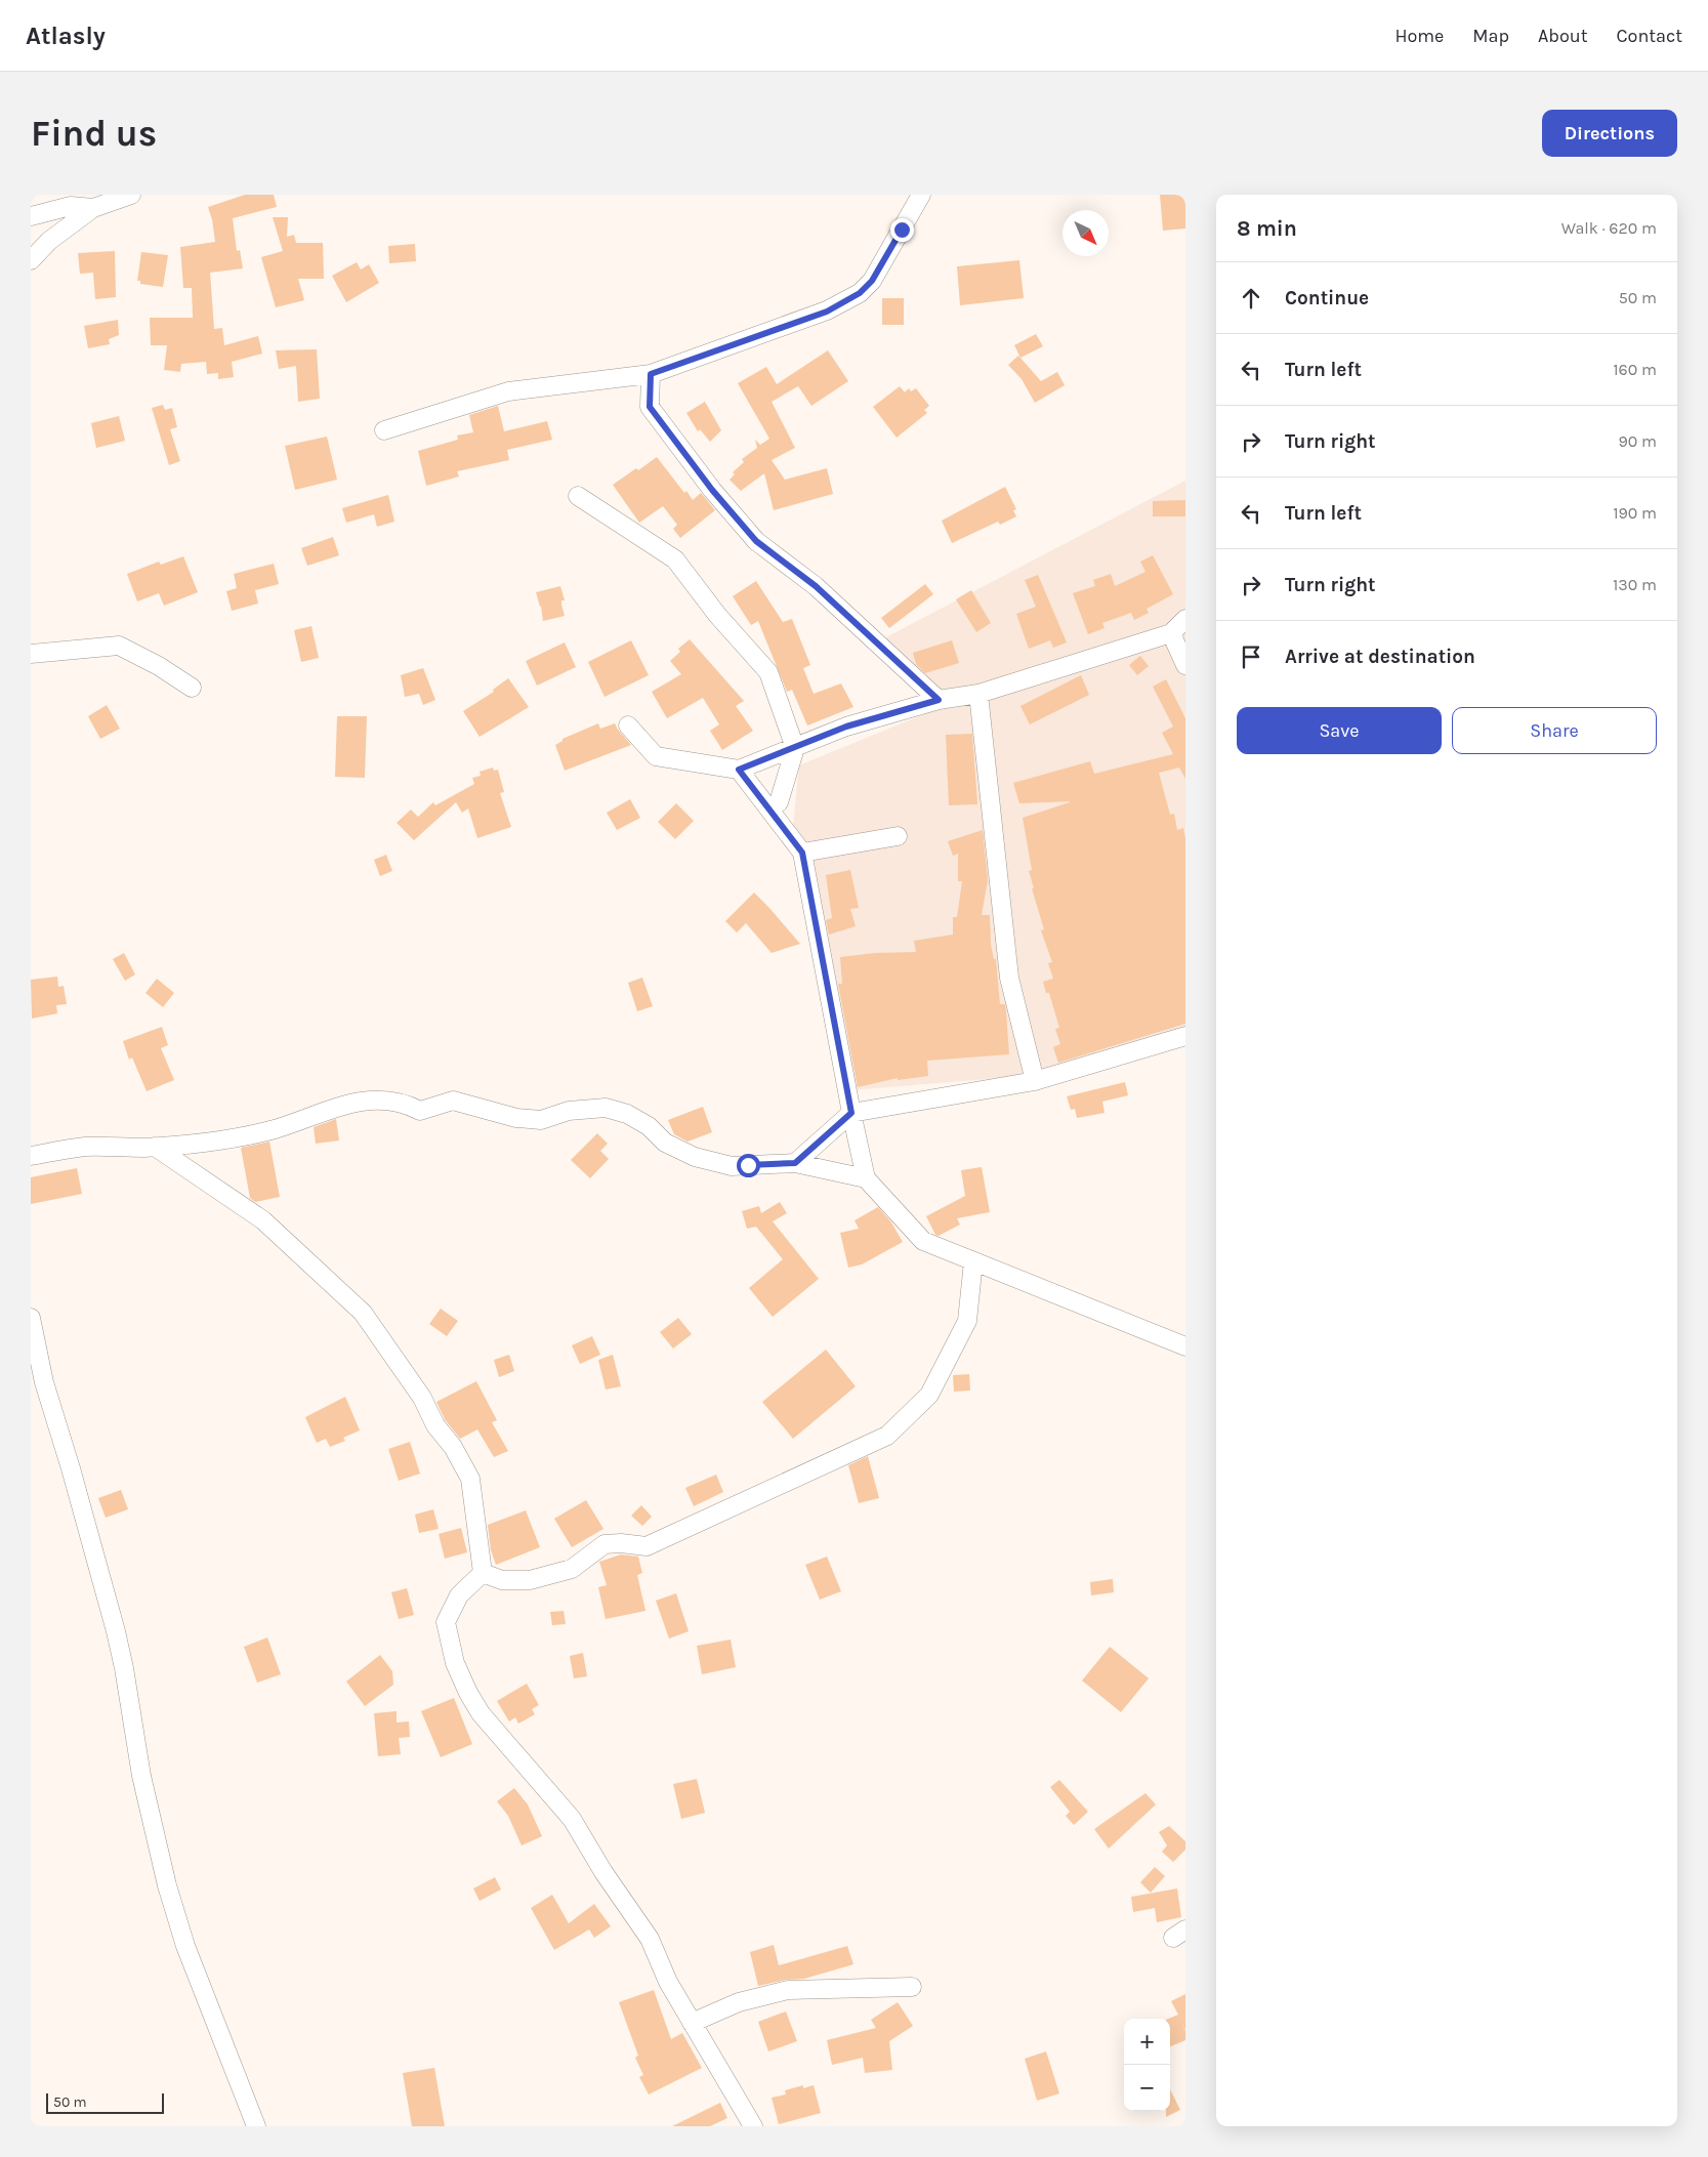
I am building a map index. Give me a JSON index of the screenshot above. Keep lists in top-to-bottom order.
{
  "scale_bar": "50 m",
  "north": "bottom right",
  "page": {
    "header": "Atlasly",
    "nav": [
      "Home",
      "Map",
      "About",
      "Contact"
    ],
    "buttons": [
      "Directions",
      ["Save", "Share"]
    ],
    "title": "Find us",
    "heading": ["8 min", "Walk · 620 m"],
    "list": [
      ["Continue", "50 m"],
      ["Turn left", "160 m"],
      ["Turn right", "90 m"],
      ["Turn left", "190 m"],
      ["Turn right", "130 m"],
      "Arrive at destination"
    ],
    "map_buttons": ["+", "−"],
    "scale": "50 m"
  }
}
